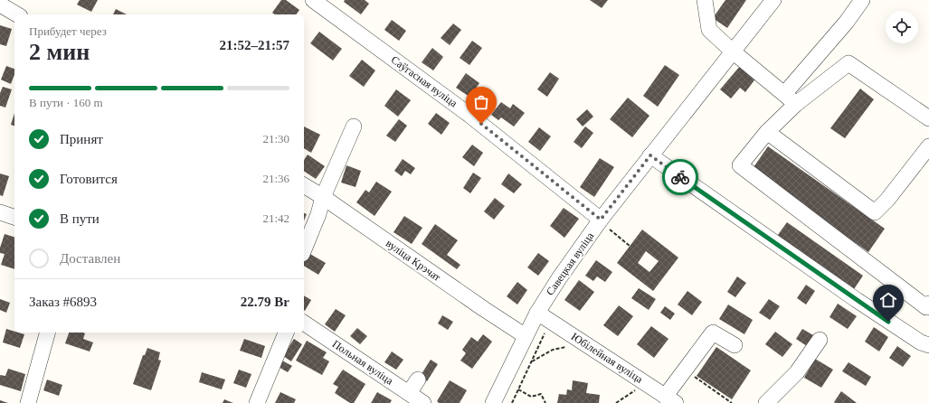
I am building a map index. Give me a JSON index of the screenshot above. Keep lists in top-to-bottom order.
{
  "streets": {
    "street": [
      "Саўгасная вуліца",
      "вуліца Крэчат",
      "Савецкая вуліца",
      "Юбілейная вуліца",
      "Польная вуліца"
    ]
  },
  "crossings": [
    ["Саўгасная вуліца", "Савецкая вуліца"],
    ["вуліца Крэчат", "Савецкая вуліца"],
    ["Савецкая вуліца", "Юбілейная вуліца"]
  ],
  "page": {
    "heading": ["2 мин", "Прибудет через", "21:52–21:57"],
    "panel": ["Заказ #6893", "22.79 Br"],
    "bar": "В пути · 160 m",
    "list": [
      ["Принят", "21:30"],
      ["Готовится", "21:36"],
      ["В пути", "21:42"],
      "Доставлен"
    ]
  }
}
